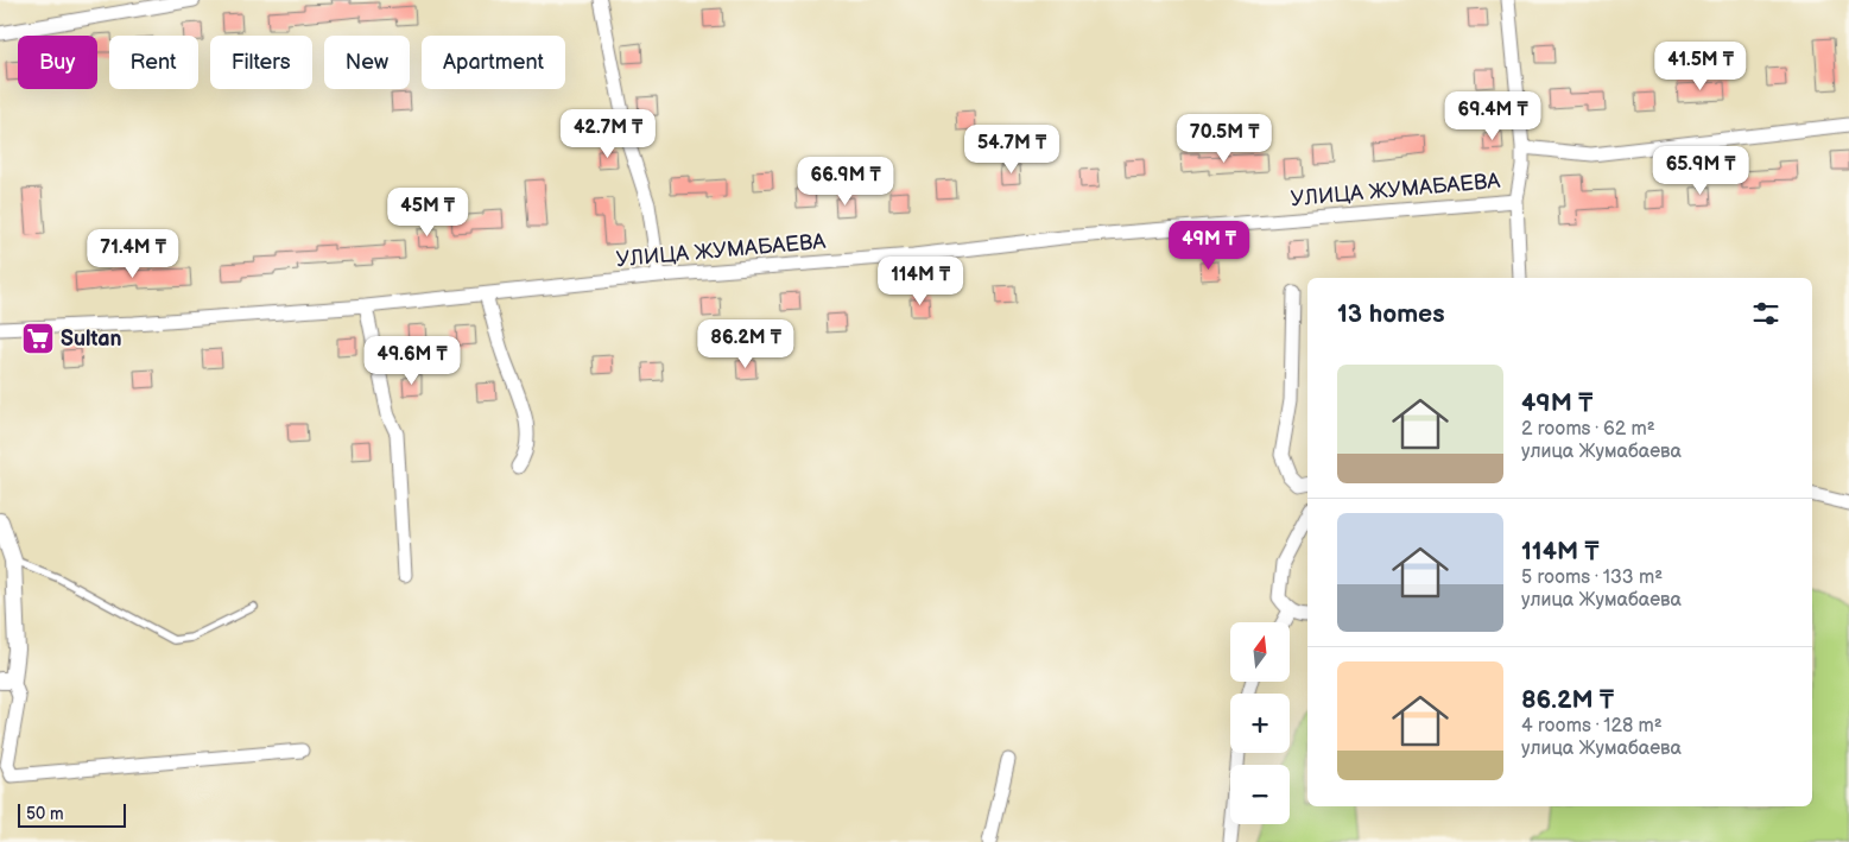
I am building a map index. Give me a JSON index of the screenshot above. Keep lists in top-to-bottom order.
{
  "streets": {
    "street": ["УЛИЦА ЖУМАБАЕВА"]
  },
  "places": {
    "supermarket": ["Sultan"]
  },
  "scale_bar": "50 m",
  "north": "top",
  "page": {
    "chip": [
      "Buy",
      "Rent",
      "Filters",
      "New",
      "Apartment"
    ],
    "price": [
      "41.5M ₸",
      "69.4M ₸",
      "42.7M ₸",
      "70.5M ₸",
      "54.7M ₸",
      "65.9M ₸",
      "66.9M ₸",
      "45M ₸",
      "49M ₸",
      "71.4M ₸",
      "114M ₸",
      "86.2M ₸",
      "49.6M ₸"
    ],
    "heading": "13 homes",
    "list": [
      {
        "name": "49M ₸",
        "note": "2 rooms · 62 m² · улица Жумабаева"
      },
      {
        "name": "114M ₸",
        "note": "5 rooms · 133 m² · улица Жумабаева"
      },
      {
        "name": "86.2M ₸",
        "note": "4 rooms · 128 m² · улица Жумабаева"
      }
    ],
    "map_buttons": ["+", "−"],
    "scale": "50 m"
  }
}
